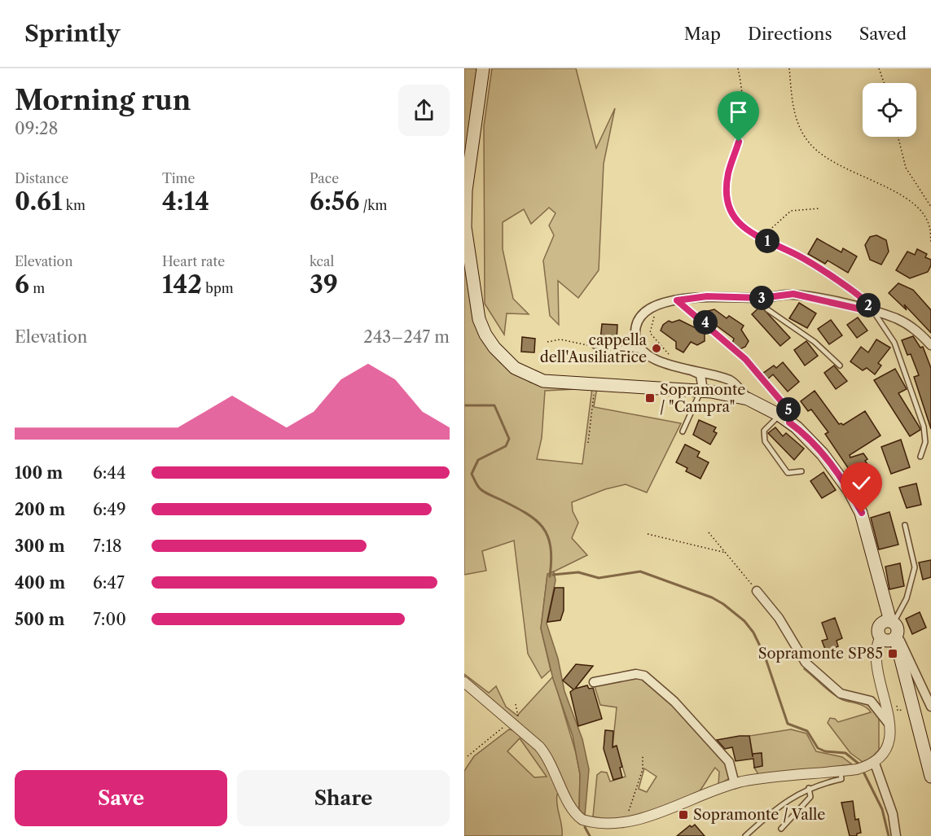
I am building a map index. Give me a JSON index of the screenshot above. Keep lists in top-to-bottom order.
{
  "places": {
    "other": ["cappella dell'Ausiliatrice"],
    "transit": ["Sopramonte / \"Campra\"", "Sopramonte SP85", "Sopramonte / Valle"]
  },
  "page": {
    "header": "Sprintly",
    "nav": ["Map", "Directions", "Saved"],
    "heading": ["Morning run", "09:28"],
    "stats": [
      ["Distance", "0.61 km"],
      ["Time", "4:14"],
      ["Pace", "6:56 /km"],
      ["Elevation", "6 m"],
      ["Heart rate", "142 bpm"],
      ["kcal", "39"]
    ],
    "pins": [
      "1",
      "3",
      "2",
      "4",
      "5"
    ],
    "chart": ["Elevation", "243–247 m"],
    "list": [
      {
        "name": "100 m",
        "note": "6:44"
      },
      {
        "name": "200 m",
        "note": "6:49"
      },
      {
        "name": "300 m",
        "note": "7:18"
      },
      {
        "name": "400 m",
        "note": "6:47"
      },
      {
        "name": "500 m",
        "note": "7:00"
      }
    ],
    "buttons": ["Save", "Share"]
  }
}
